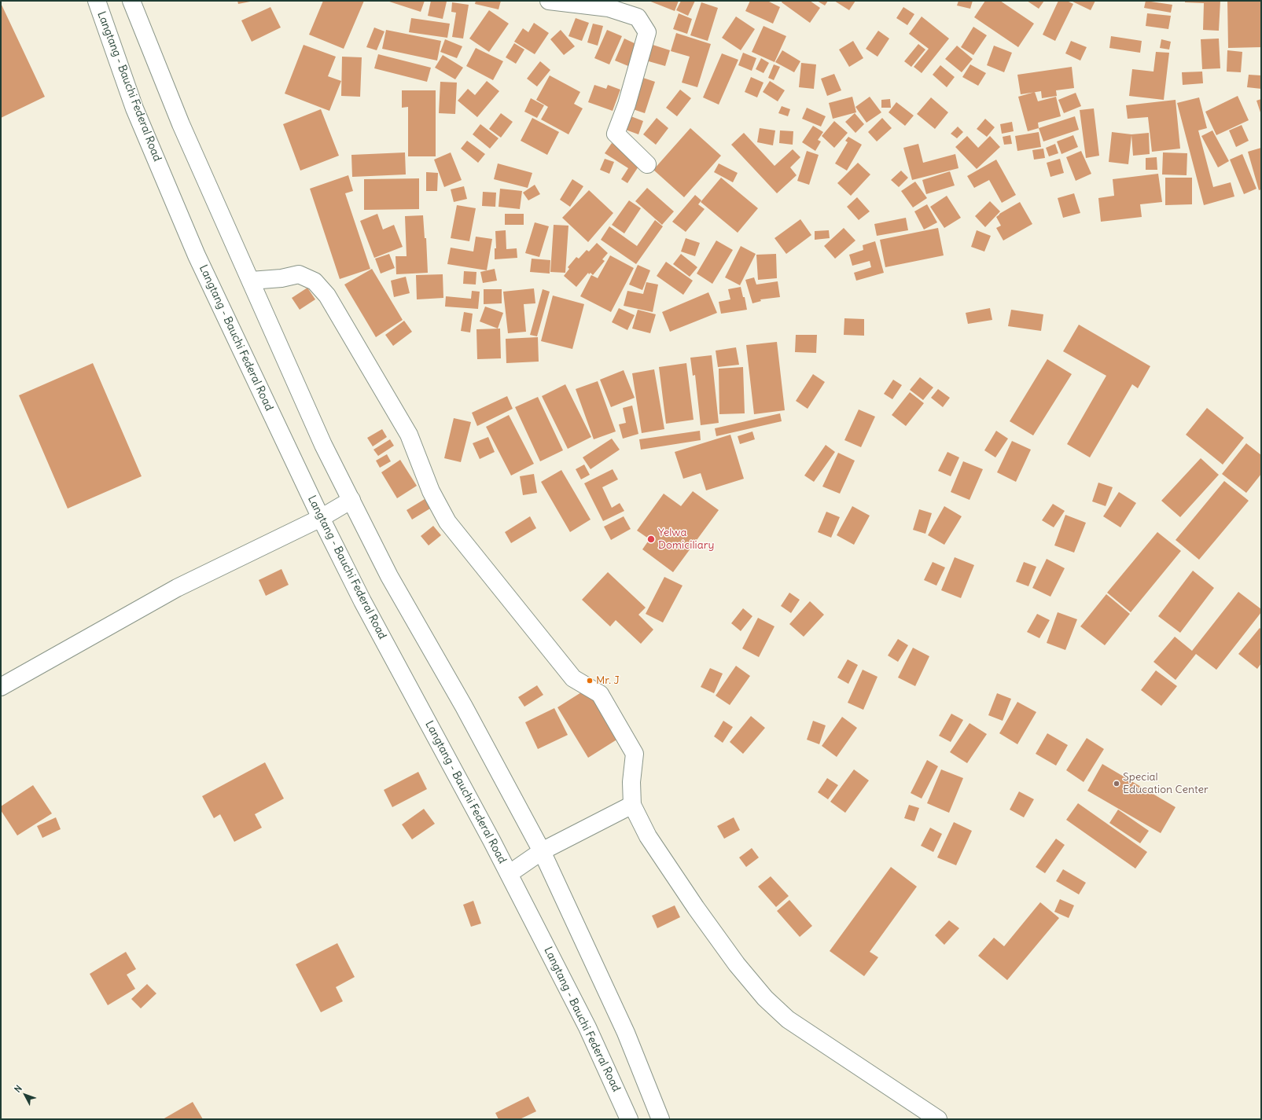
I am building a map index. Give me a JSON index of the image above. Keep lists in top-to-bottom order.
{
  "streets": {
    "main road": ["Langtang - Bauchi Federal Road"]
  },
  "places": ["Yelwa Domiciliary", "Mr. J", "Special Education Center"],
  "north": "top left"
}
